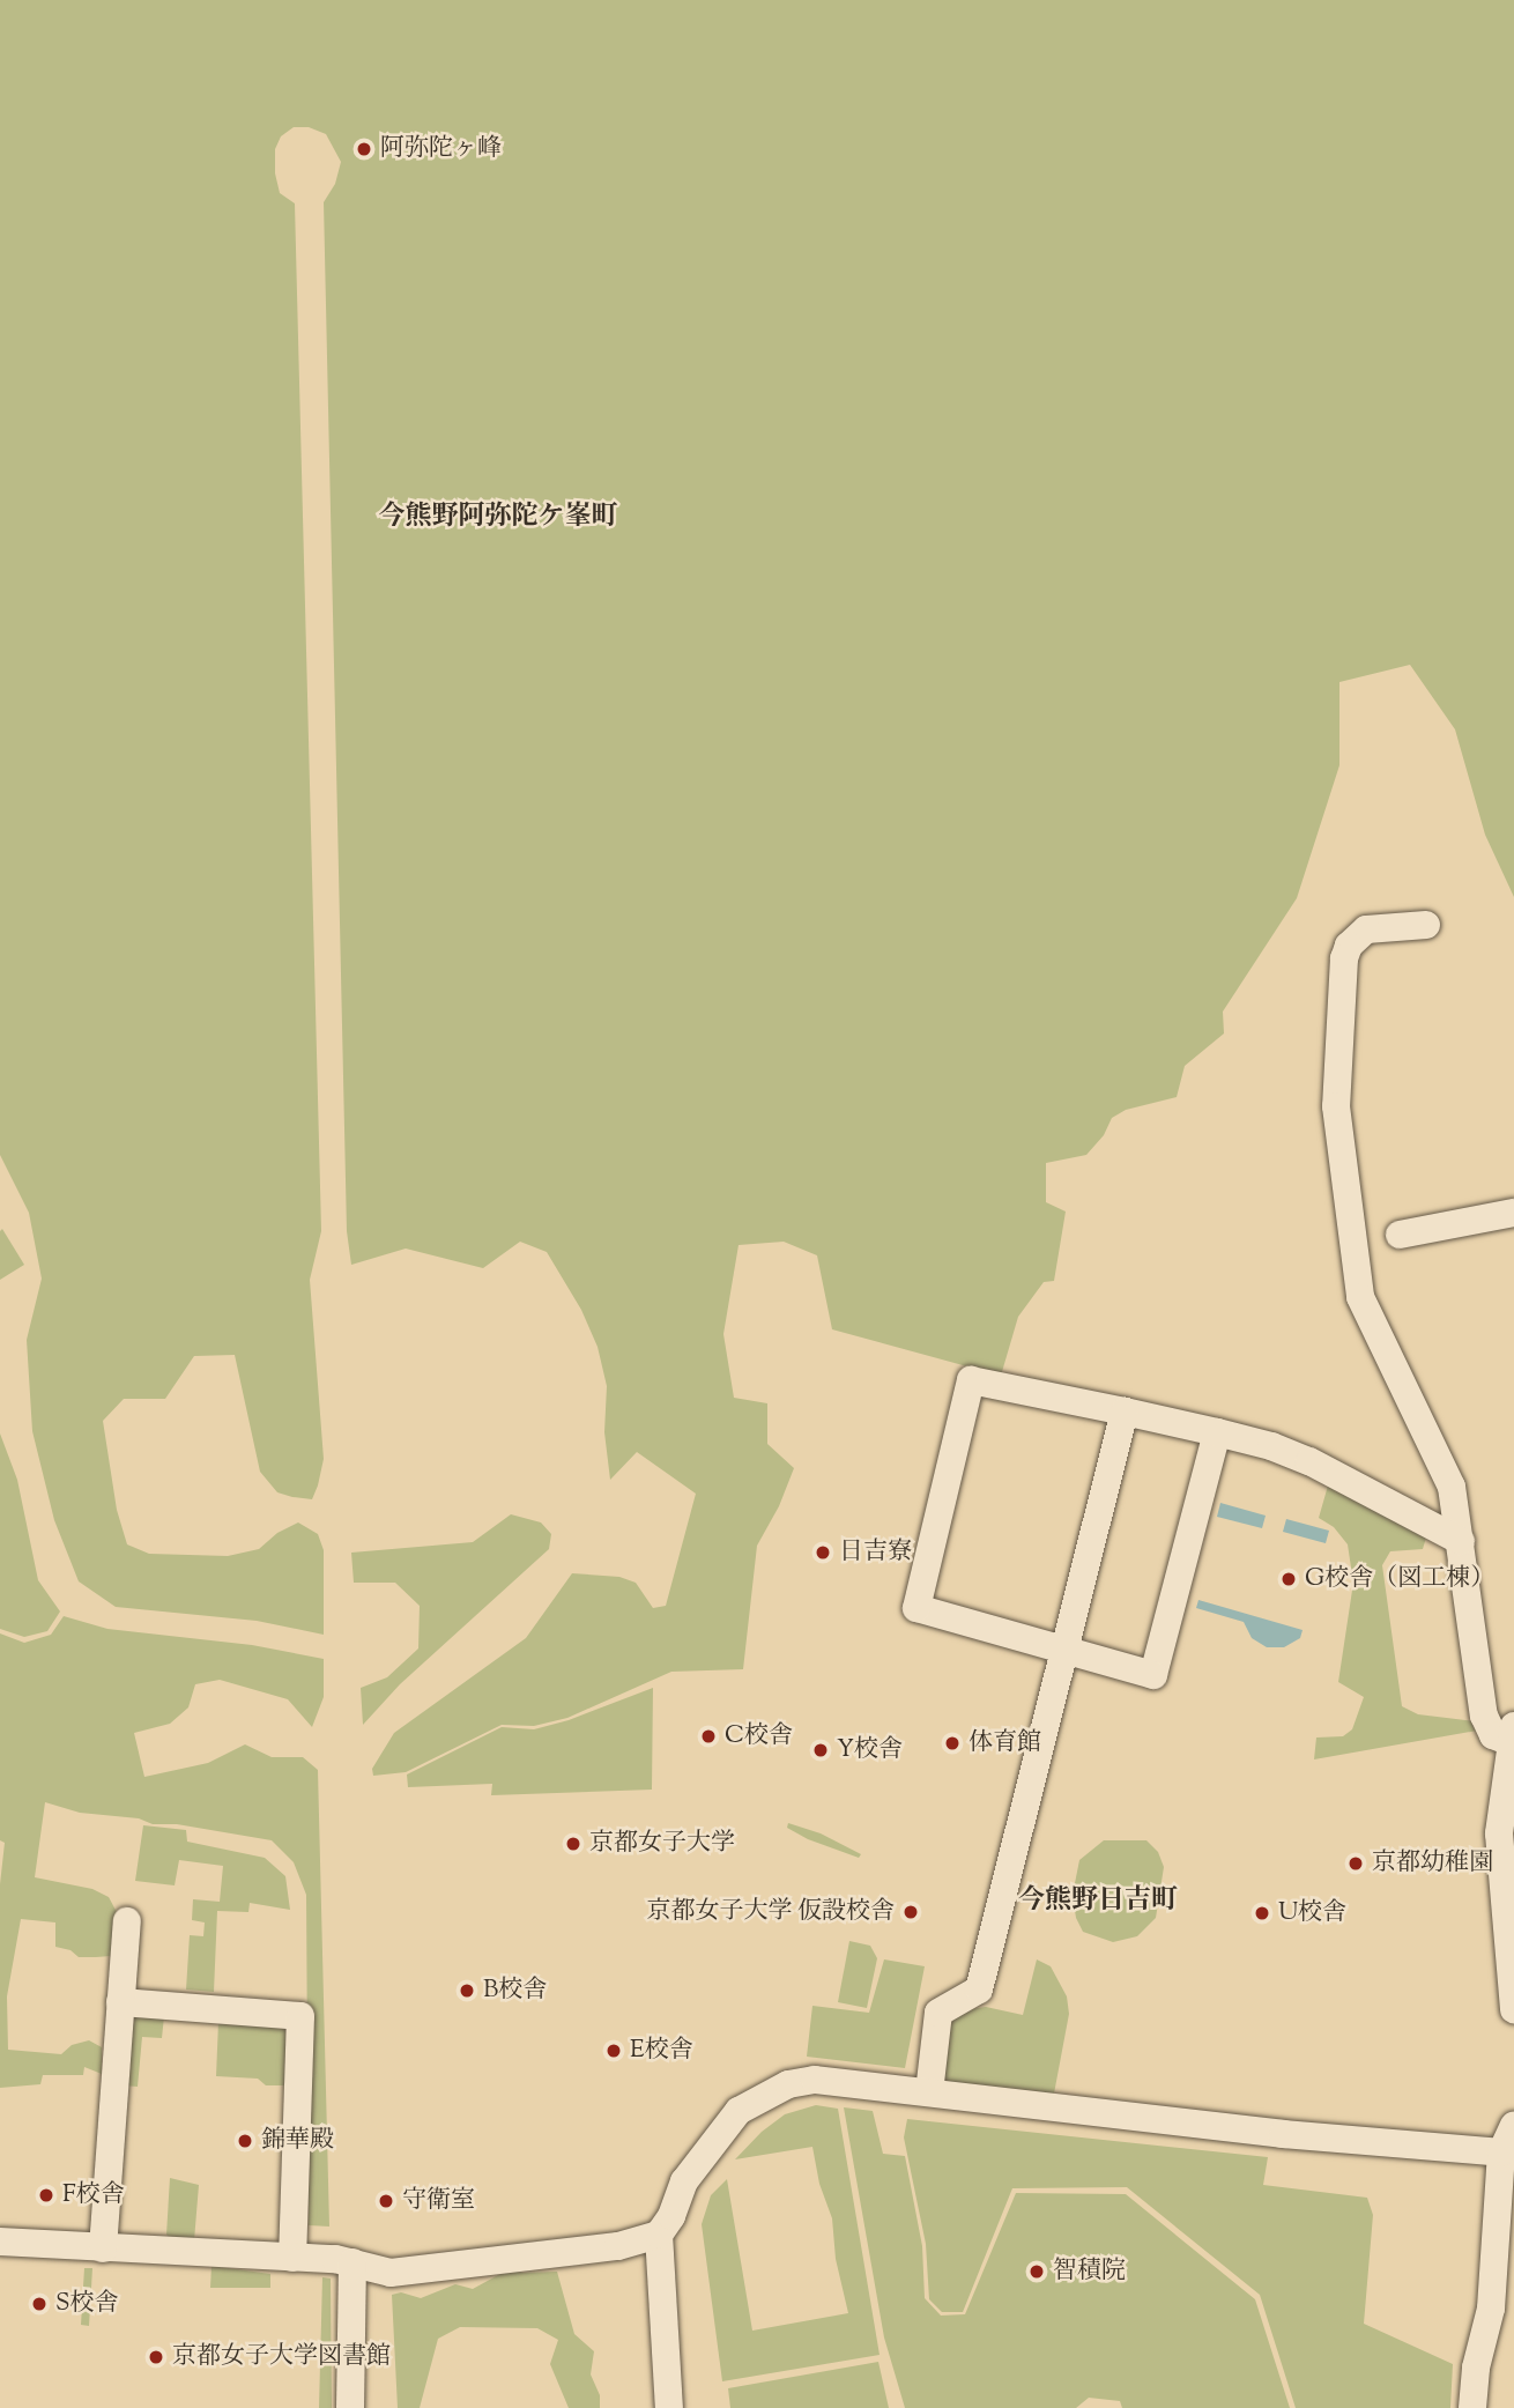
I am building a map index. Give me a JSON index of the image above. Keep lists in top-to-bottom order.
{
  "districts": ["今熊野阿弥陀ケ峯町", "今熊野日吉町"],
  "places": [
    "阿弥陀ヶ峰",
    "日吉寮",
    "G校舎（図工棟）",
    "C校舎",
    "体育館",
    "Y校舎",
    "京都女子大学",
    "京都幼稚園",
    "京都女子大学 仮設校舎",
    "U校舎",
    "B校舎",
    "E校舎",
    "錦華殿",
    "F校舎",
    "守衛室",
    "智積院",
    "S校舎",
    "京都女子大学図書館"
  ]
}
